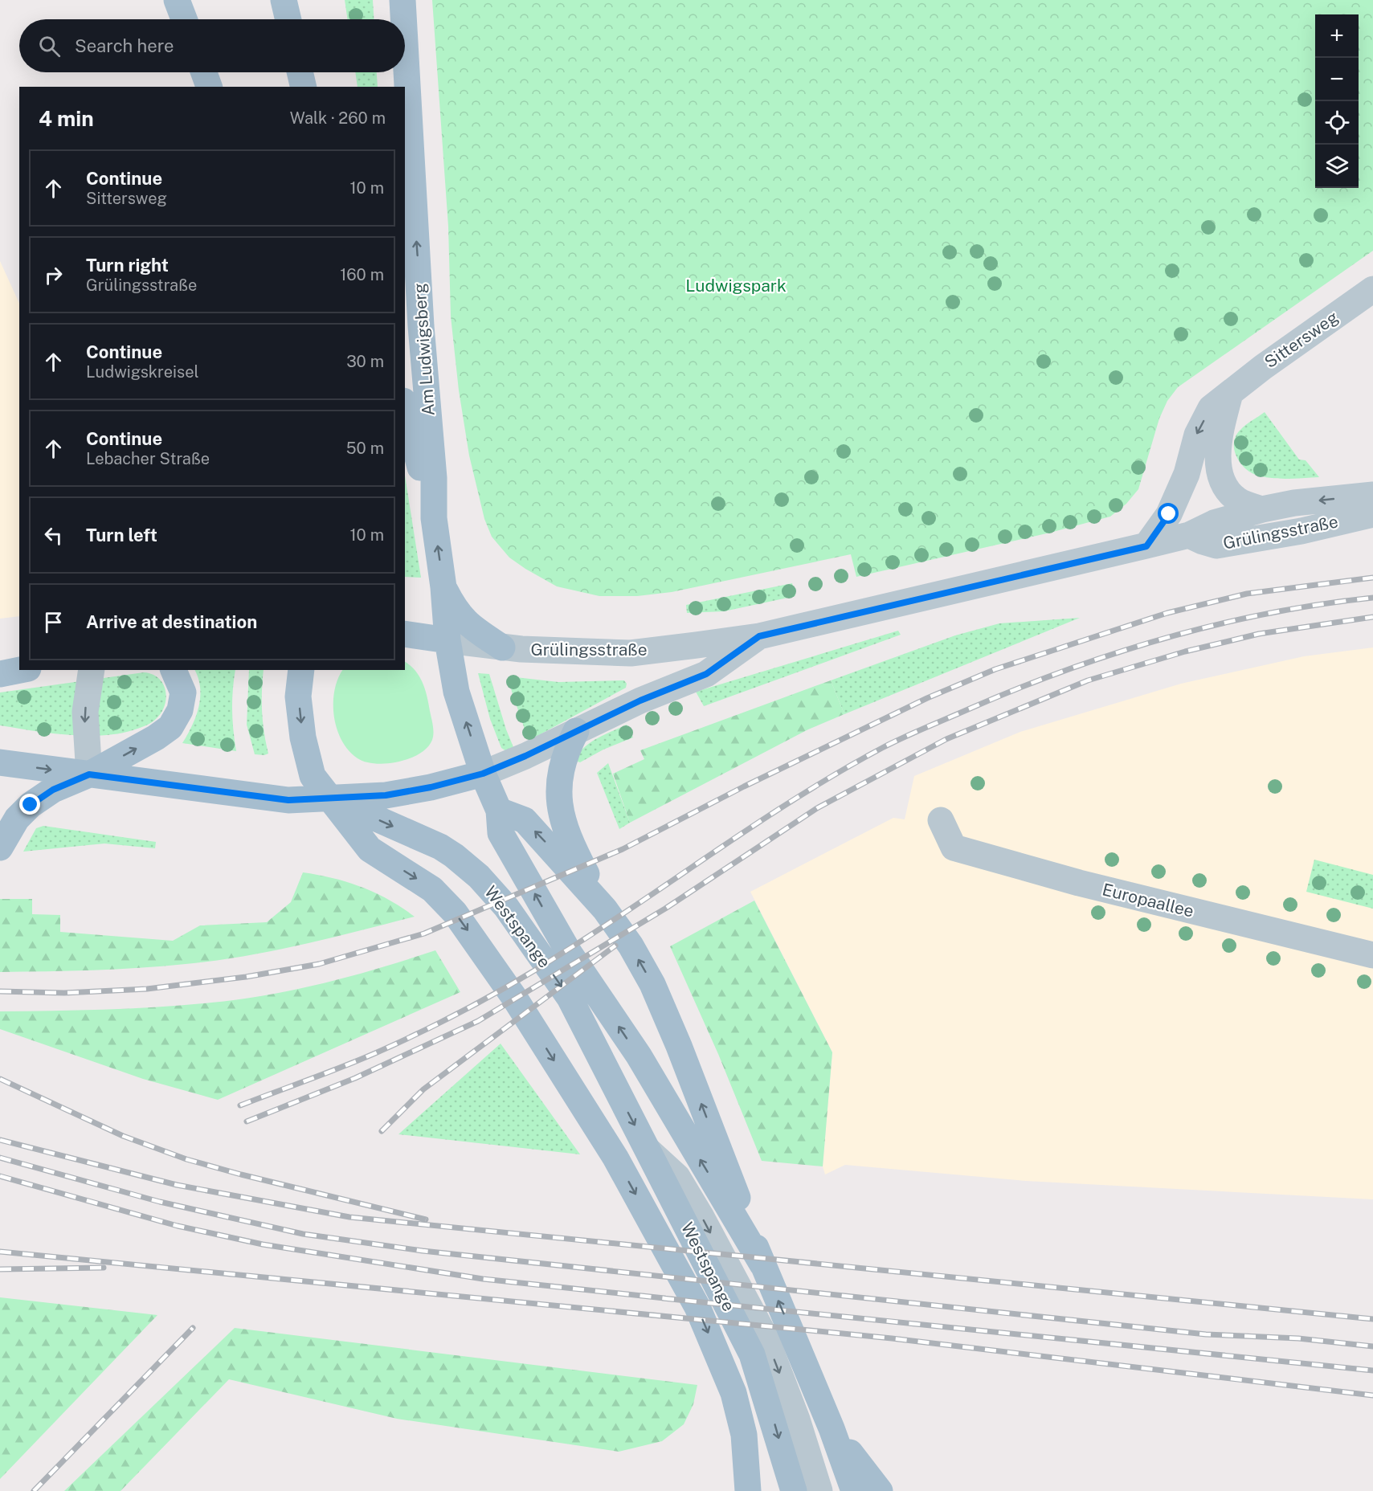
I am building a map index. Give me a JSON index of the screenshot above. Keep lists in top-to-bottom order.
{
  "streets": {
    "main road": ["Am Ludwigsberg", "Westspange"],
    "street": ["Sittersweg", "Grülingsstraße", "Europaallee"]
  },
  "crossings": [
    ["Sittersweg", "Grülingsstraße"],
    ["Am Ludwigsberg", "Grülingsstraße"],
    ["Am Ludwigsberg", "Westspange"],
    ["Grülingsstraße", "Westspange"]
  ],
  "parks": ["Ludwigspark"],
  "page": {
    "map_buttons": ["+", "−"],
    "search": "Search here",
    "heading": ["4 min", "Walk · 260 m"],
    "list": [
      ["Continue", "Sittersweg", "10 m"],
      ["Turn right", "Grülingsstraße", "160 m"],
      ["Continue", "Ludwigskreisel", "30 m"],
      ["Continue", "Lebacher Straße", "50 m"],
      ["Turn left", "10 m"],
      "Arrive at destination"
    ]
  }
}
